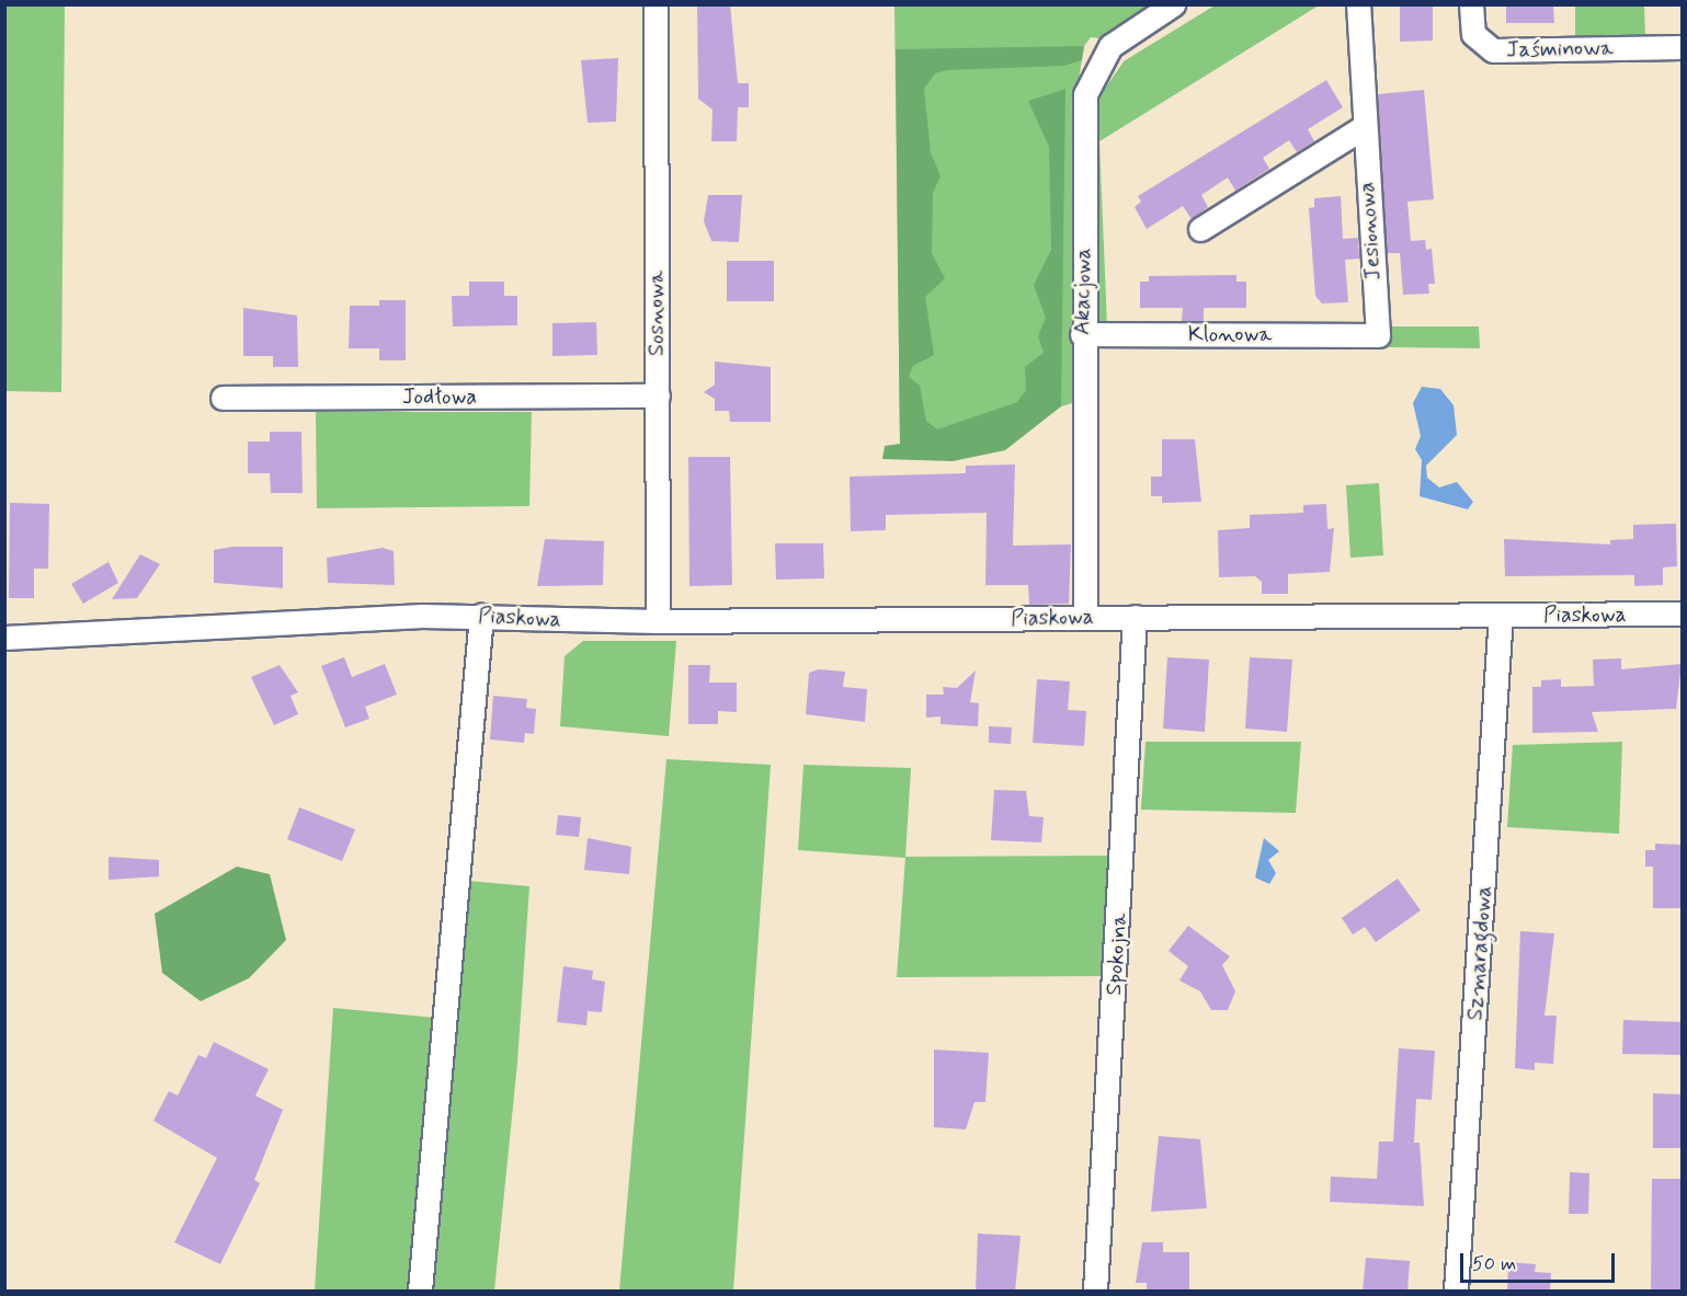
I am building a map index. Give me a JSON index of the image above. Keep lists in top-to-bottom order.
{
  "streets": {
    "street": [
      "Jaśminowa",
      "Jesionowa",
      "Akacjowa",
      "Sosnowa",
      "Klonowa",
      "Jodłowa",
      "Piaskowa",
      "Szmaragdowa",
      "Spokojna"
    ]
  },
  "crossings": [
    ["Jesionowa", "Klonowa"],
    ["Akacjowa", "Klonowa"],
    ["Akacjowa", "Piaskowa"],
    ["Sosnowa", "Jodłowa"],
    ["Sosnowa", "Piaskowa"],
    ["Piaskowa", "Szmaragdowa"],
    ["Piaskowa", "Spokojna"]
  ],
  "scale_bar": "50 m"
}
